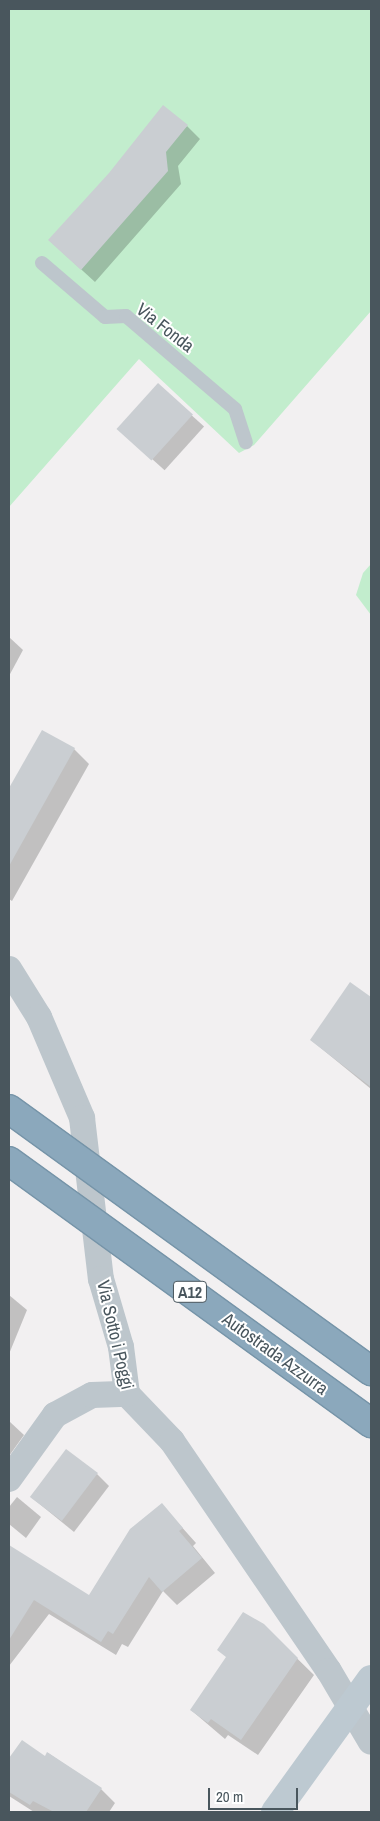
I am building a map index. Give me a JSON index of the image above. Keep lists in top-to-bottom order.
{
  "streets": {
    "highway": ["A12", "Autostrada Azzurra"],
    "street": ["Via Sotto i Poggi"],
    "lane": ["Via Fonda"]
  },
  "scale_bar": "20 m"
}
